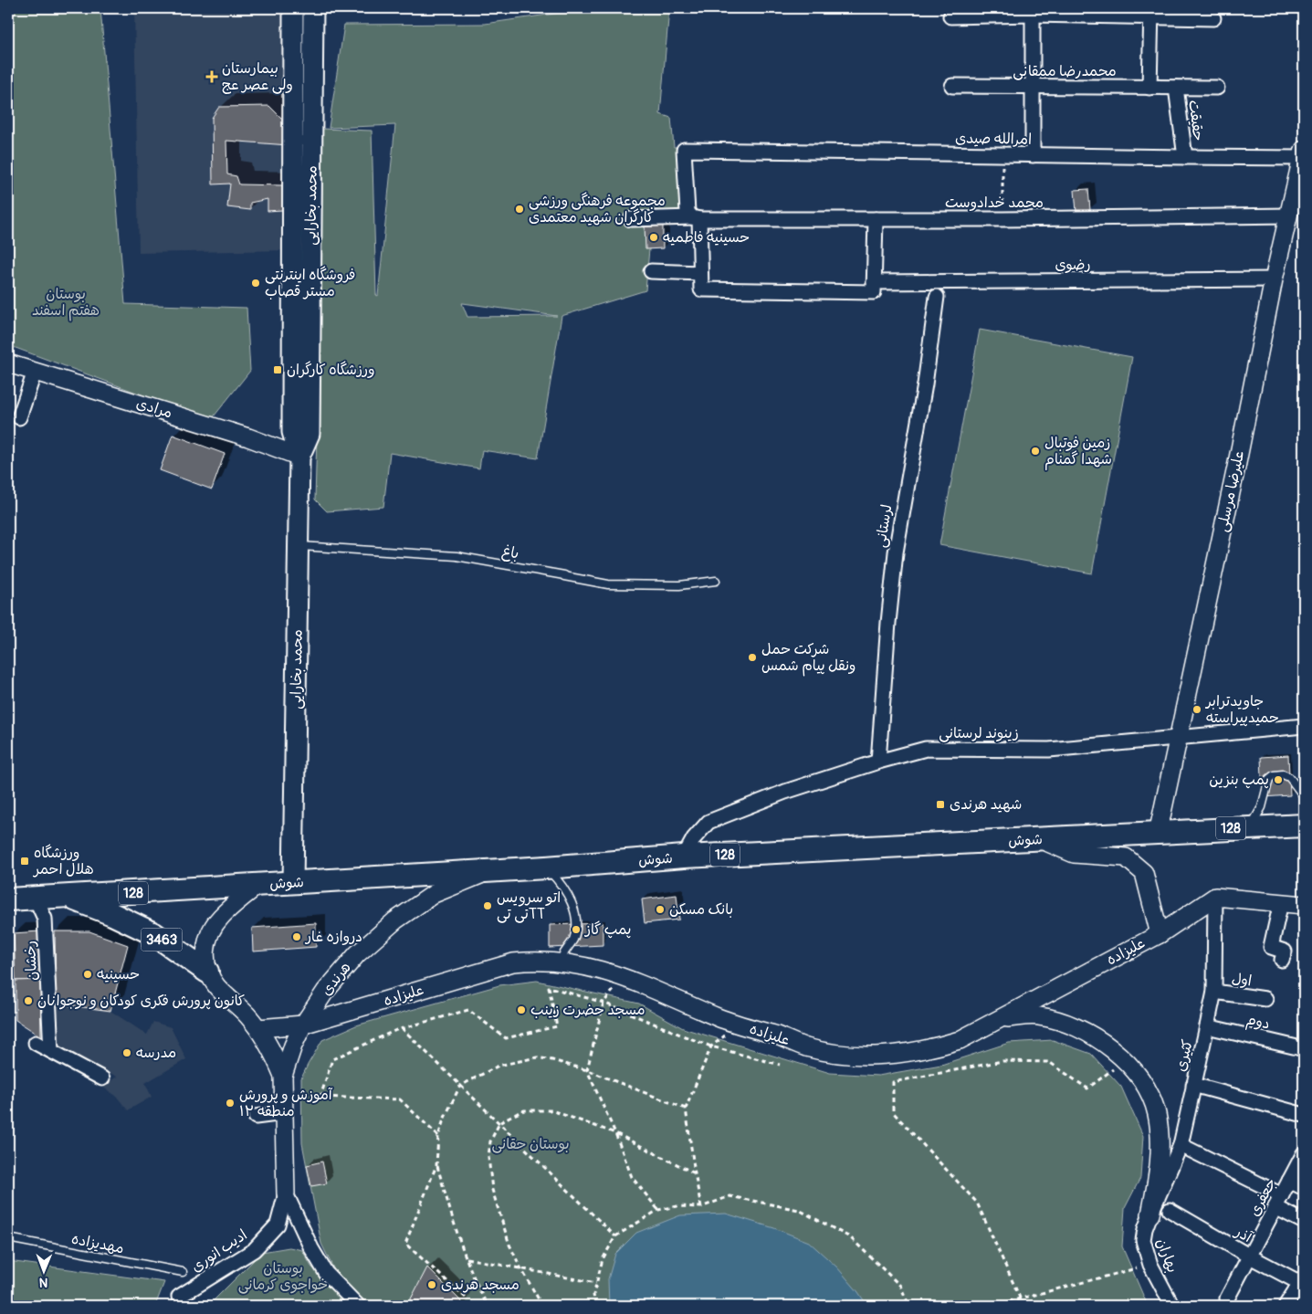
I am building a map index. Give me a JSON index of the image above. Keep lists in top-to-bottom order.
{
  "streets": {
    "main road": [
      "محمد بخارایی",
      "128",
      "شوش",
      "3463"
    ],
    "street": [
      "محمدرضا ممقانی",
      "حقیقت",
      "امرالله صیدی",
      "محمد خدادوست",
      "رضوی",
      "مرادی",
      "علیرضا مرسلی",
      "لرستانی",
      "زینوند لرستانی",
      "علیزاده",
      "رخشان",
      "هرندی",
      "اول",
      "دوم",
      "کثیری",
      "جعفری",
      "آذر",
      "ادیب انوری",
      "بهاران"
    ],
    "lane": ["باغ", "مهدیزاده"]
  },
  "crossings": [
    ["محمدرضا ممقانی", "حقیقت"],
    ["حقیقت", "امرالله صیدی"],
    ["امرالله صیدی", "محمد خدادوست"],
    ["امرالله صیدی", "علیرضا مرسلی"],
    ["محمد خدادوست", "علیرضا مرسلی"],
    ["محمد بخارایی", "مرادی"],
    ["محمد بخارایی", "باغ"],
    ["محمد بخارایی", "شوش"],
    ["رضوی", "علیرضا مرسلی"],
    ["علیرضا مرسلی", "زینوند لرستانی"],
    ["علیرضا مرسلی", "شوش"],
    ["لرستانی", "زینوند لرستانی"],
    ["زینوند لرستانی", "شوش"],
    ["شوش", "3463"],
    ["شوش", "رخشان"],
    ["شوش", "هرندی"],
    ["3463", "هرندی"],
    ["علیزاده", "هرندی"],
    ["علیزاده", "کثیری"],
    ["هرندی", "ادیب انوری"],
    ["اول", "کثیری"],
    ["دوم", "کثیری"],
    ["کثیری", "بهاران"],
    ["جعفری", "آذر"]
  ],
  "parks": ["بوستان هفتم اسفند", "بوستان حقانی", "بوستان خواجوی کرمانی"],
  "places": {
    "health": ["بیمارستان ولی عصر عج"],
    "other": [
      "مجموعه فرهنگی ورزشی کارگران شهید معتمدی",
      "حسینیه فاطمیه",
      "فروشگاه اینترنتی مستر قصاب",
      "زمین فوتبال شهدا گمنام",
      "شرکت حمل ونقل پیام شمس",
      "جاویدترابر حمیدپیراسته",
      "پمپ بنزین",
      "اتو سرویس تی تیTT",
      "بانک مسکن",
      "پمپ گاز",
      "دروازه غار",
      "حسینیه",
      "کانون پرورش فکری کودکان و نوجوانان",
      "مسجد حضرت زینب",
      "مدرسه",
      "آموزش و پرورش منطقه ۱۲",
      "مسجد هرندی"
    ],
    "transit": ["ورزشگاه کارگران", "شهید هرندی", "ورزشگاه هلال احمر"]
  },
  "north": "bottom"
}
